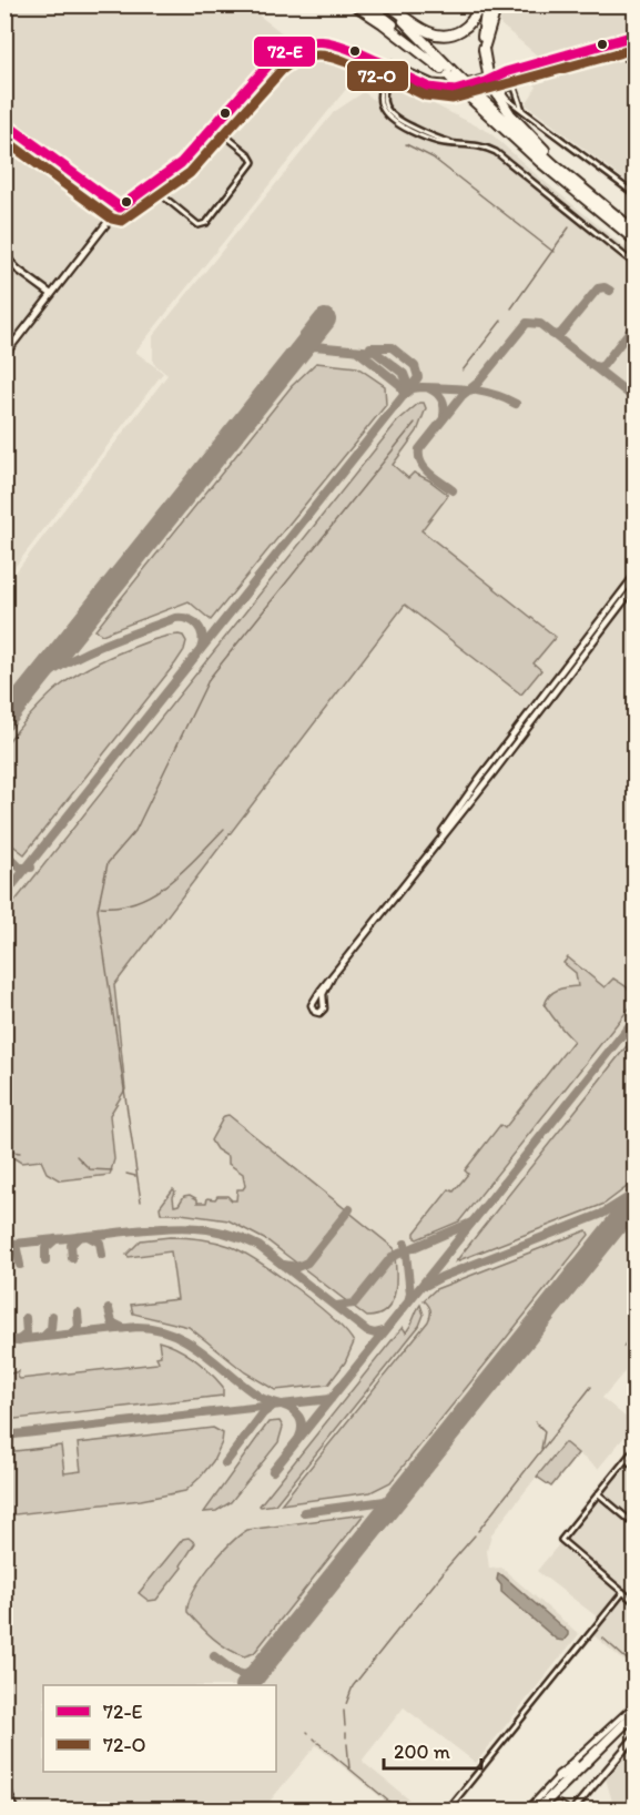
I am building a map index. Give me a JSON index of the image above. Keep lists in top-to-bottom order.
{
  "lines": ["transit line 72-E", "transit line 72-O"],
  "legend": ["72-E", "72-O"],
  "scale_bar": "200 m"
}
